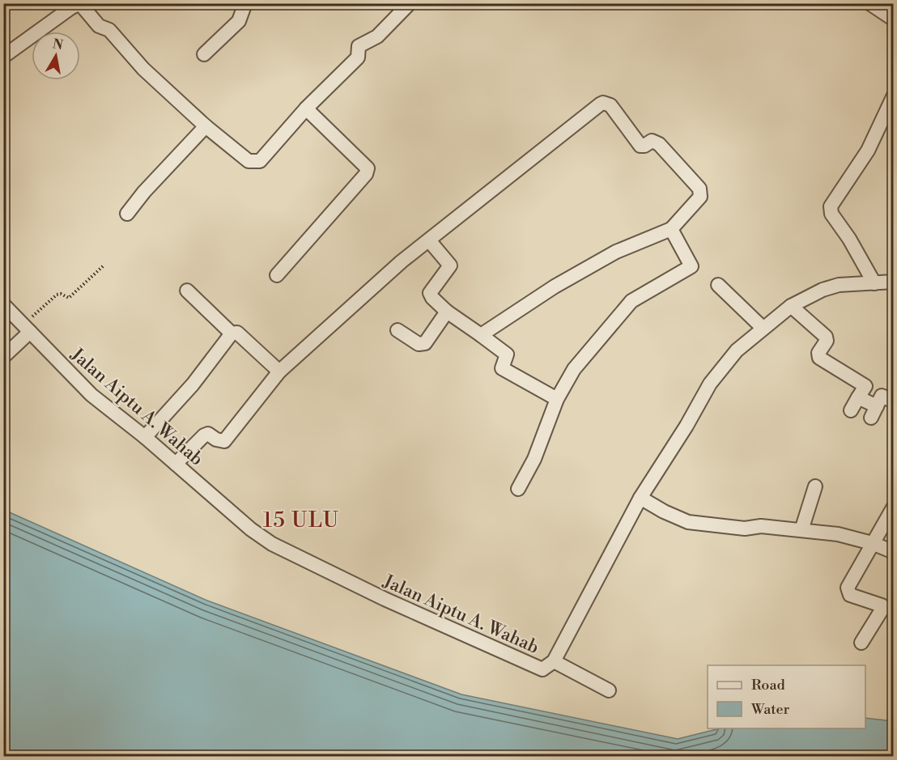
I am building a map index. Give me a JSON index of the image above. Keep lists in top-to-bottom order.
{
  "streets": {
    "street": ["Jalan Aiptu A. Wahab"]
  },
  "districts": ["15 ULU"],
  "legend": ["Road", "Water"],
  "north": "top"
}
